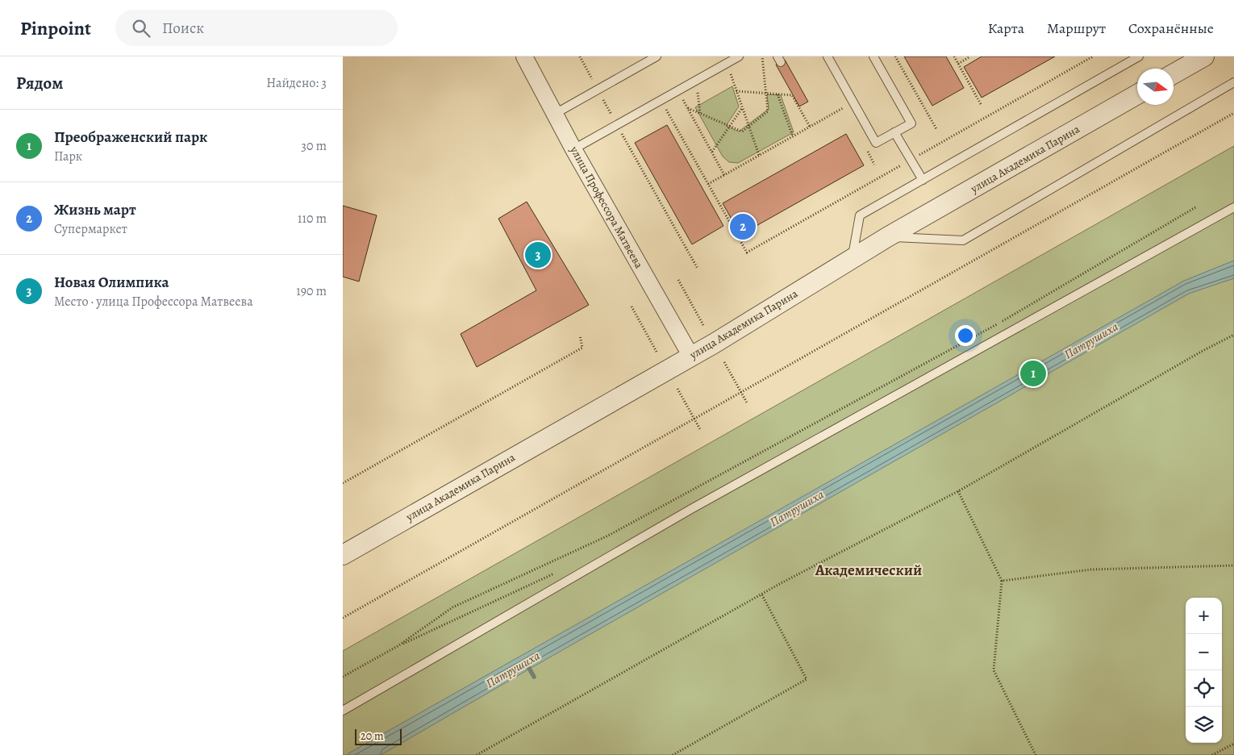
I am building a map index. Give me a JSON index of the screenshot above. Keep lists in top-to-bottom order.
{
  "streets": {
    "street": ["улица Академика Парина", "улица Профессора Матвеева"]
  },
  "crossings": [
    ["улица Академика Парина", "улица Профессора Матвеева"]
  ],
  "districts": ["Академический"],
  "water": ["Патрушиха"],
  "scale_bar": "20 m",
  "north": "right",
  "page": {
    "header": "Pinpoint",
    "search": "Поиск",
    "nav": ["Карта", "Маршрут", "Сохранённые"],
    "heading": ["Рядом", "Найдено: 3"],
    "list": [
      {
        "mark": "1",
        "name": "Преображенский парк",
        "note": "Парк",
        "value": "30 m"
      },
      {
        "mark": "2",
        "name": "Жизнь март",
        "note": "Супермаркет",
        "value": "110 m"
      },
      {
        "mark": "3",
        "name": "Новая Олимпика",
        "note": "Место · улица Профессора Матвеева",
        "value": "190 m"
      }
    ],
    "pins": ["2", "3", "1"],
    "map_buttons": ["+", "−"],
    "scale": "20 m"
  }
}
